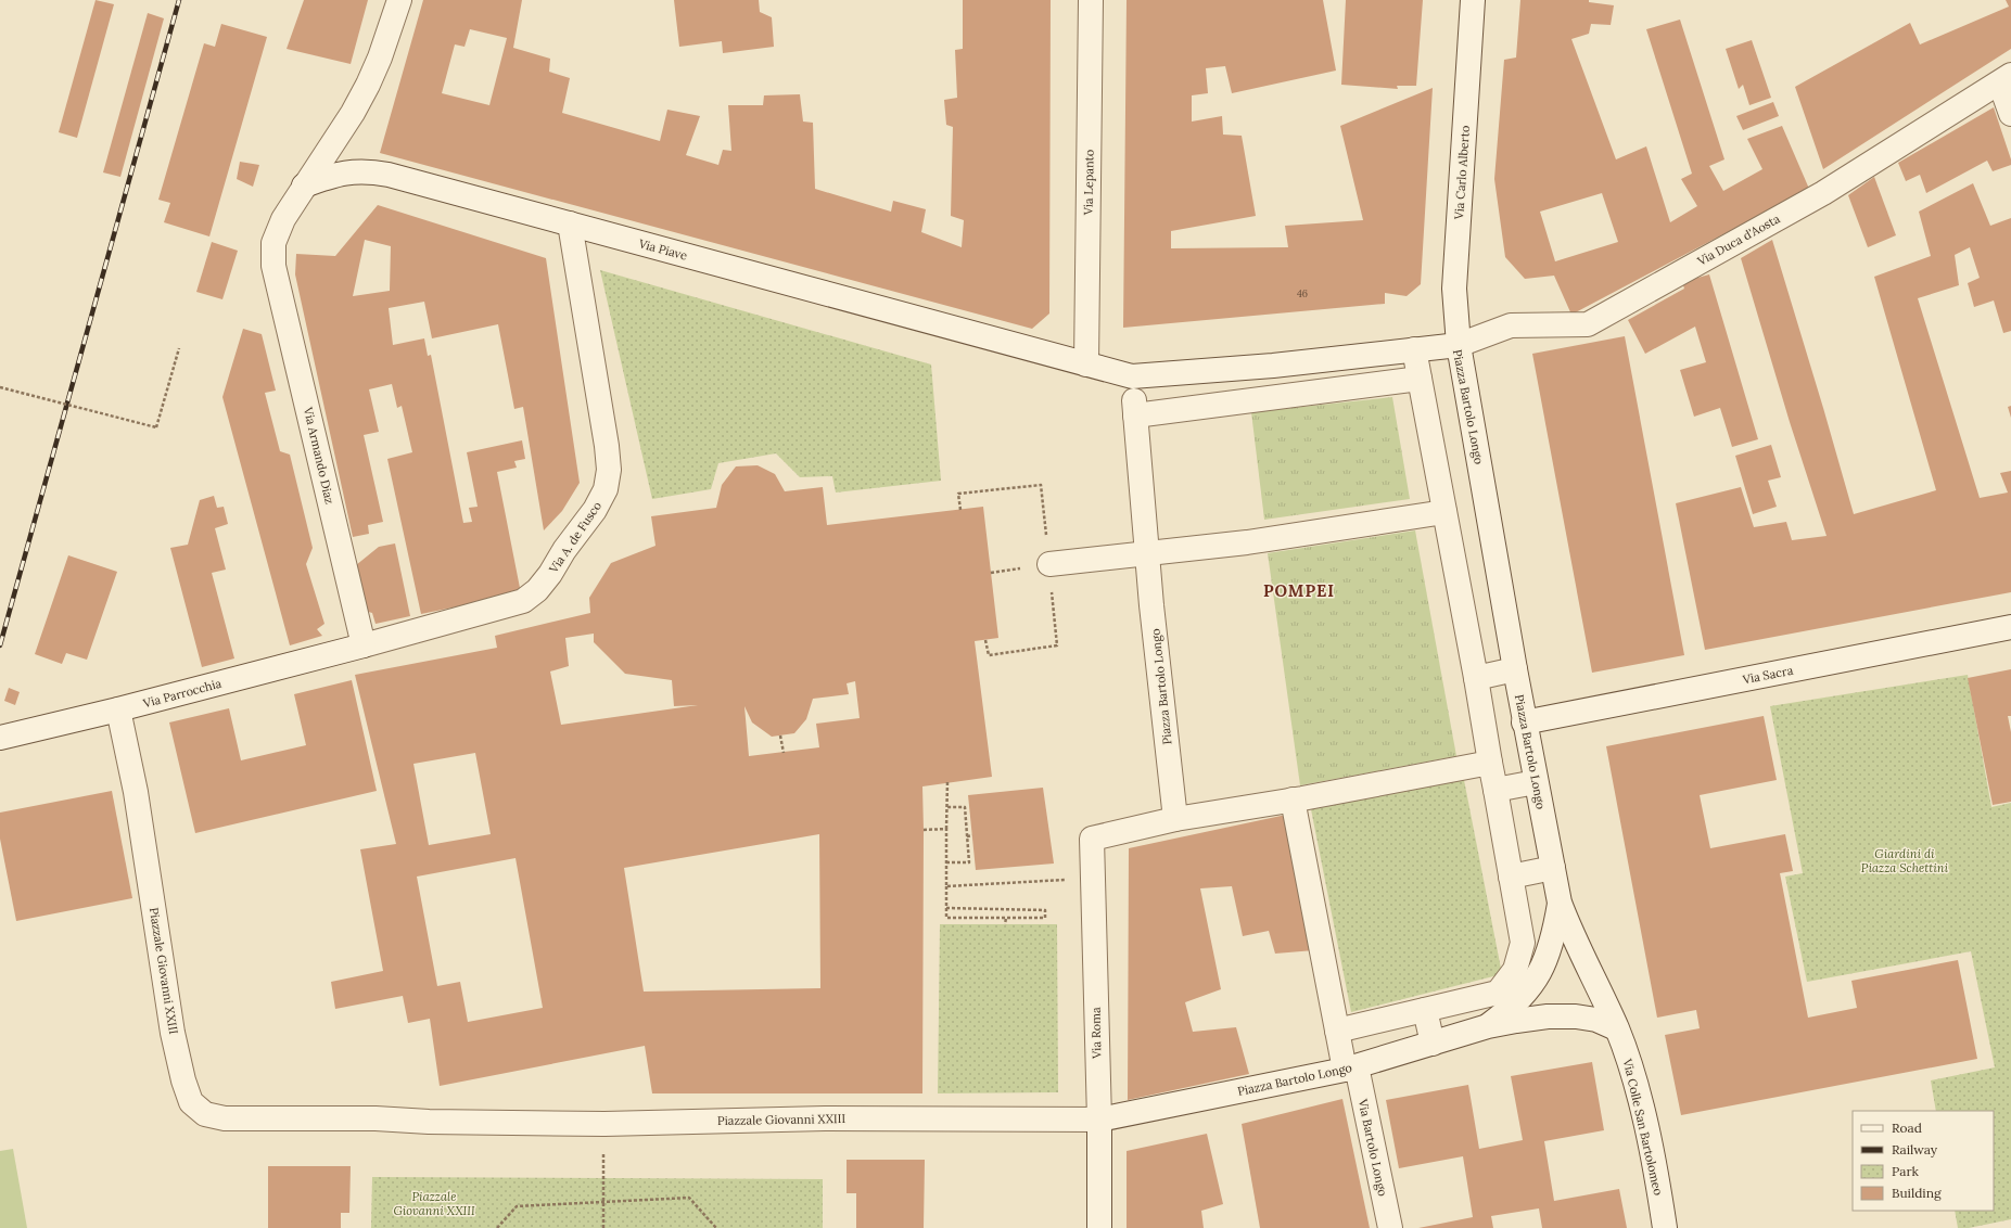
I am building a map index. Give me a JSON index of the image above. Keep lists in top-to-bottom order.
{
  "streets": {
    "street": [
      "Via Carlo Alberto",
      "Via Lepanto",
      "Via Duca d'Aosta",
      "Via Piave",
      "Piazza Bartolo Longo",
      "Via Armando Diaz",
      "Via A. de Fusco",
      "Via Sacra",
      "Via Parrocchia",
      "Piazzale Giovanni XXIII",
      "Via Roma",
      "Via Colle San Bartolomeo",
      "Via Bartolo Longo"
    ]
  },
  "crossings": [
    ["Via Carlo Alberto", "Via Duca d'Aosta"],
    ["Via Carlo Alberto", "Piazza Bartolo Longo"],
    ["Via Lepanto", "Piazza Bartolo Longo"],
    ["Via Duca d'Aosta", "Piazza Bartolo Longo"],
    ["Via Piave", "Piazza Bartolo Longo"],
    ["Via Piave", "Via Armando Diaz"],
    ["Via Piave", "Via A. de Fusco"],
    ["Piazza Bartolo Longo", "Via Sacra"],
    ["Piazza Bartolo Longo", "Piazzale Giovanni XXIII"],
    ["Piazza Bartolo Longo", "Via Roma"],
    ["Piazza Bartolo Longo", "Via Colle San Bartolomeo"],
    ["Piazza Bartolo Longo", "Via Bartolo Longo"],
    ["Via Armando Diaz", "Via A. de Fusco"],
    ["Via Armando Diaz", "Via Parrocchia"],
    ["Via A. de Fusco", "Via Parrocchia"],
    ["Via Parrocchia", "Piazzale Giovanni XXIII"],
    ["Piazzale Giovanni XXIII", "Via Roma"]
  ],
  "districts": ["POMPEI"],
  "parks": ["Giardini di Piazza Schettini", "Piazzale Giovanni XXIII"],
  "house_numbers": ["46"],
  "legend": [
    "Road",
    "Railway",
    "Park",
    "Building"
  ]
}
